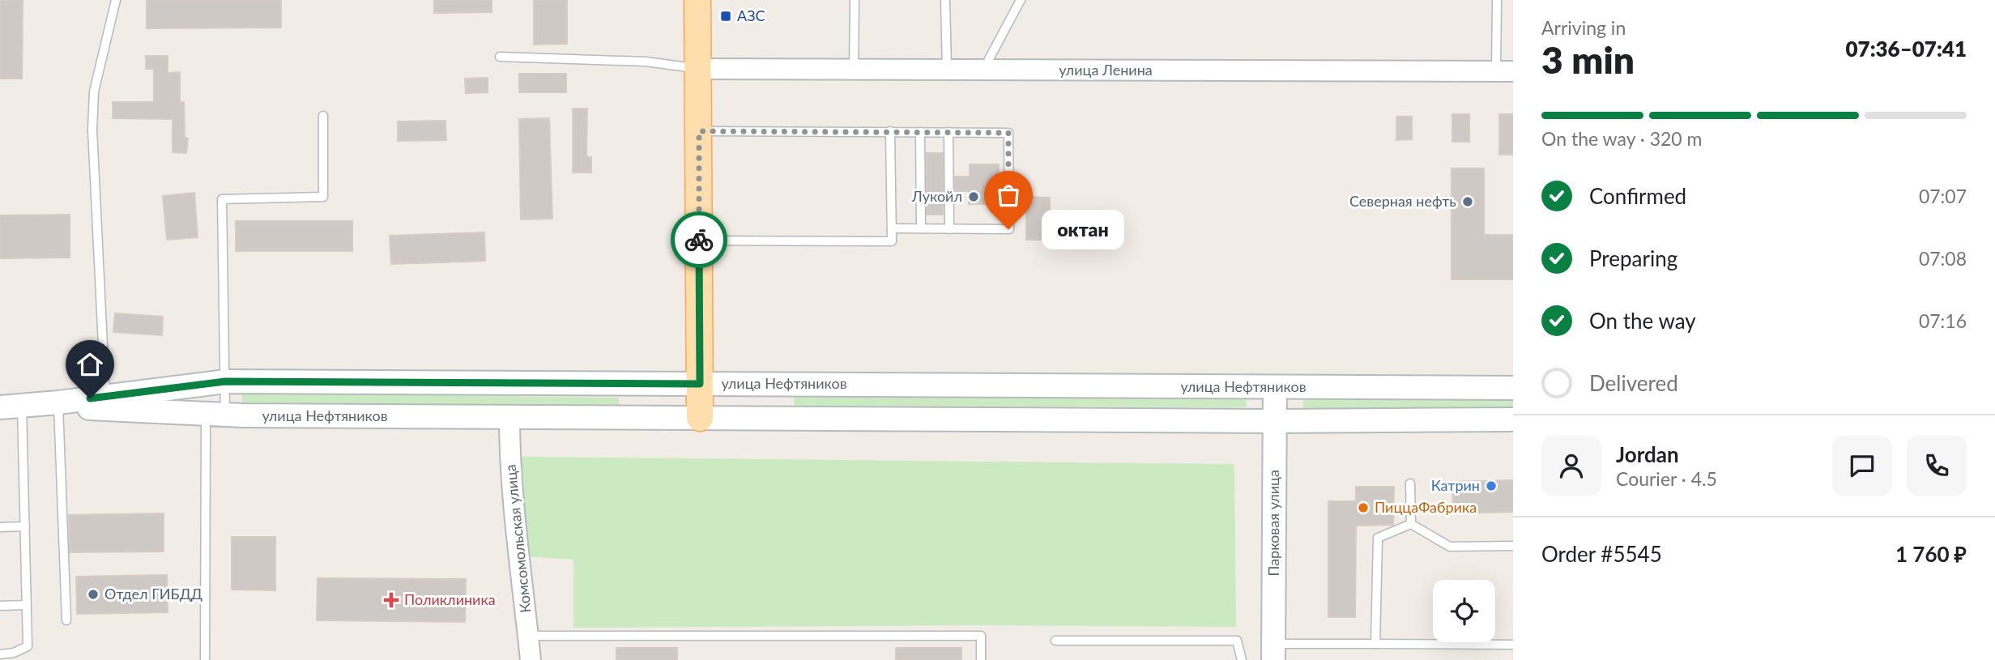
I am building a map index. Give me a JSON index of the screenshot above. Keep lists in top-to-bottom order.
{
  "streets": {
    "main road": ["улица Нефтяников", "Парковая улица"],
    "street": ["улица Ленина", "Комсомольская улица"]
  },
  "crossings": [
    ["улица Нефтяников", "Парковая улица"],
    ["улица Нефтяников", "Комсомольская улица"]
  ],
  "places": {
    "transit": ["АЗС"],
    "other": [
      "Лукойл",
      "Северная нефть",
      "октан",
      "Катрин",
      "ПиццаФабрика",
      "Отдел ГИБДД"
    ],
    "health": ["Поликлиника"]
  },
  "page": {
    "heading": ["3 min", "Arriving in", "07:36–07:41"],
    "panel": [
      "Jordan",
      "Courier · 4.5",
      "Order #5545",
      "1 760 ₽"
    ],
    "bar": "On the way · 320 m",
    "list": [
      ["Confirmed", "07:07"],
      ["Preparing", "07:08"],
      ["On the way", "07:16"],
      "Delivered"
    ],
    "bubble": "октан"
  }
}
